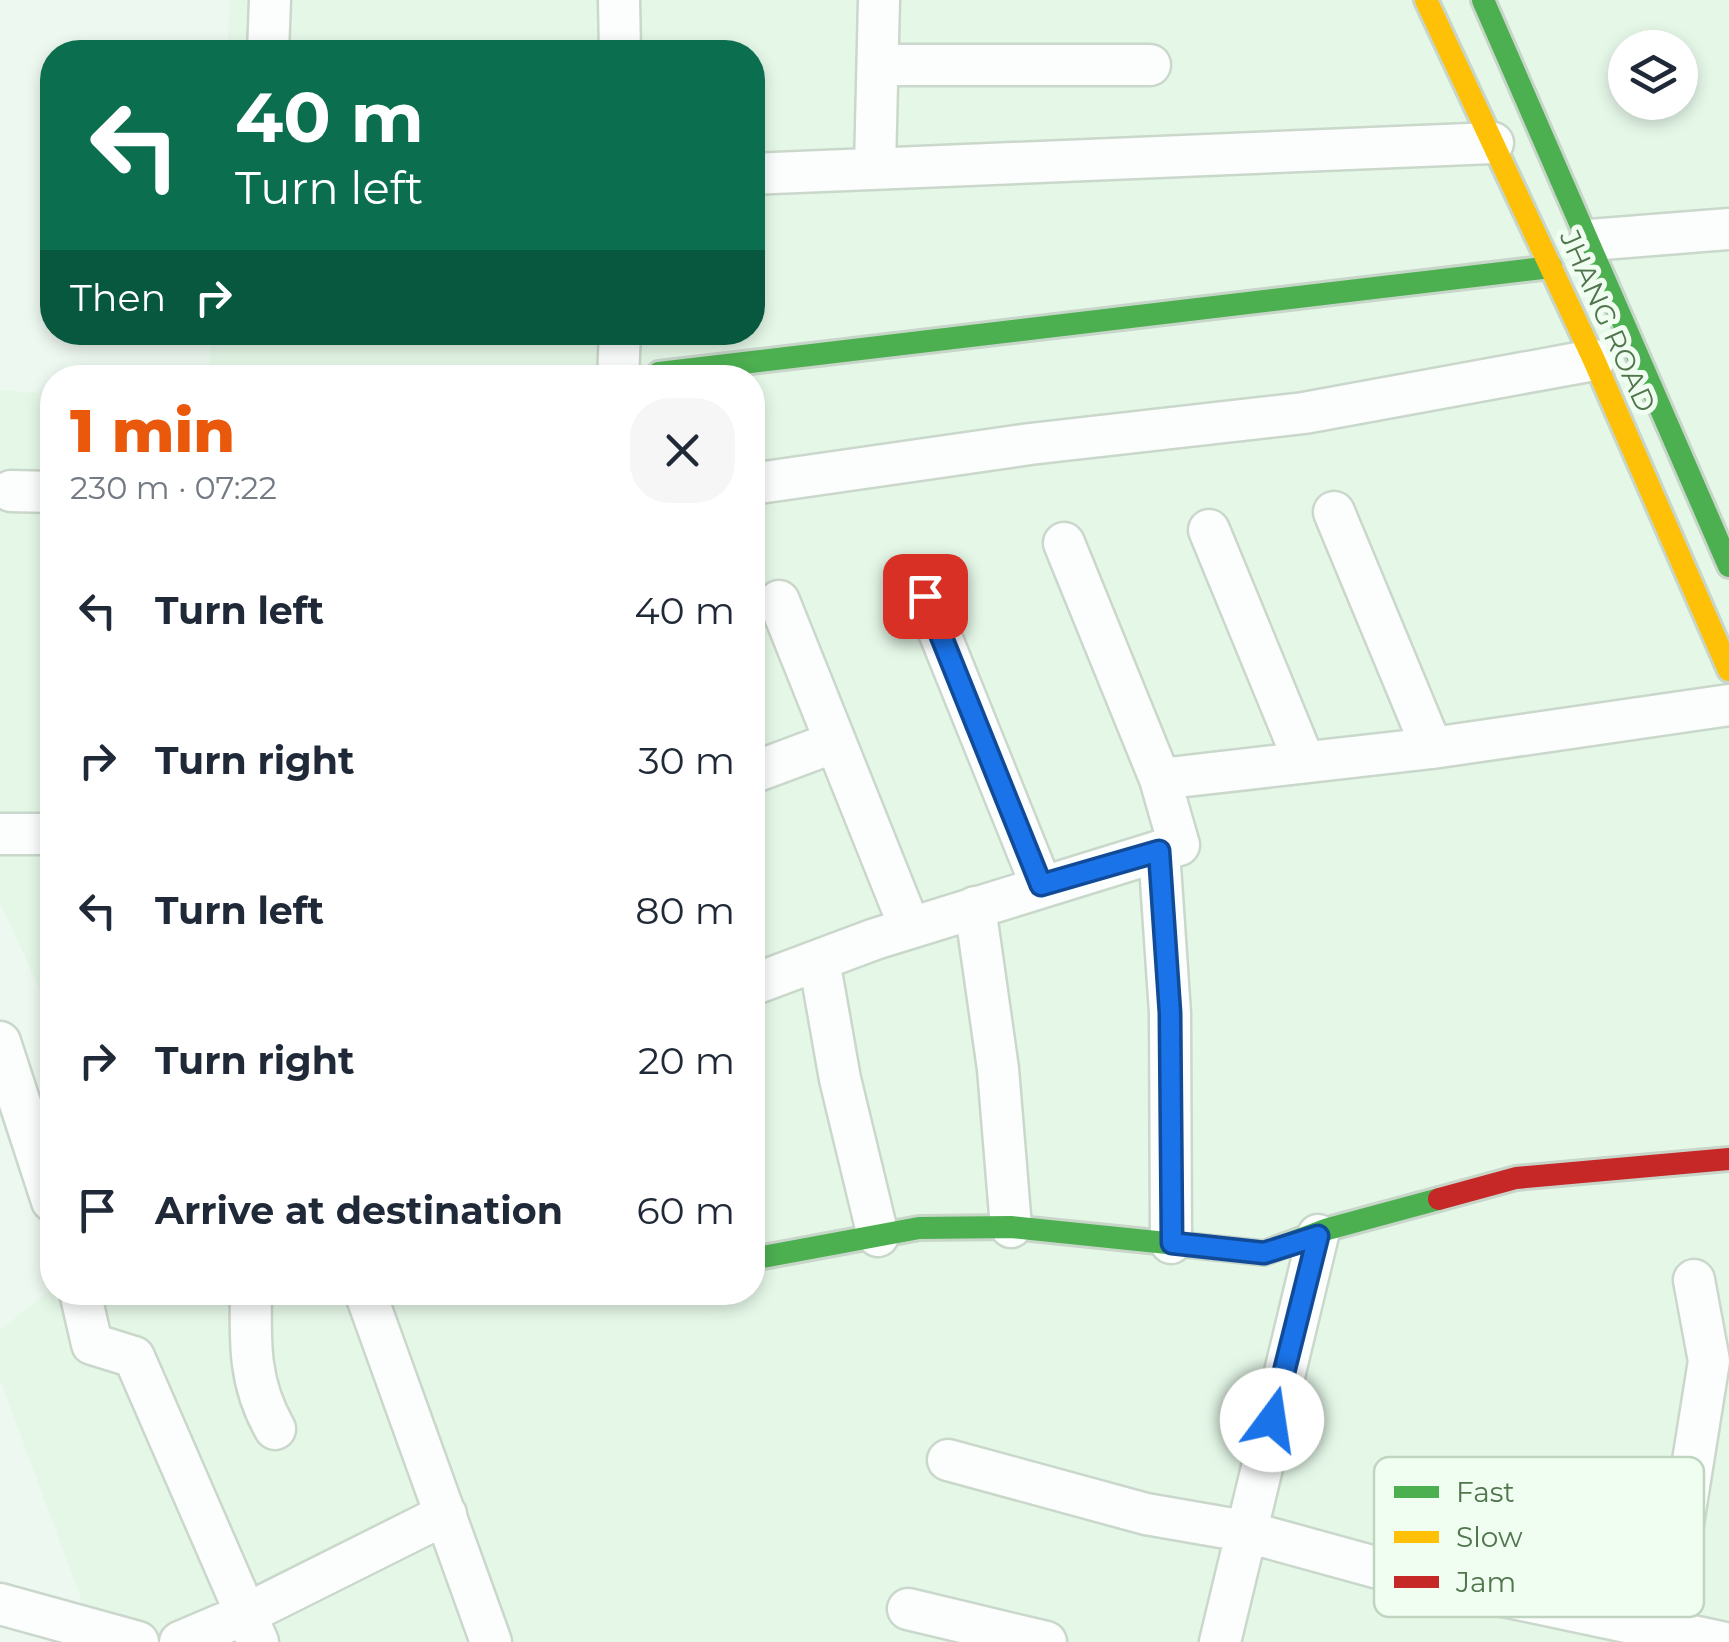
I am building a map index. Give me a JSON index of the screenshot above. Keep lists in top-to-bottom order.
{
  "streets": {
    "main road": ["JHANG ROAD"]
  },
  "legend": ["Fast", "Slow", "Jam"],
  "page": {
    "turn": ["40 m", "Turn left"],
    "then": "Then",
    "heading": ["1 min", "230 m · 07:22"],
    "list": [
      {
        "name": "Turn left",
        "value": "40 m"
      },
      {
        "name": "Turn right",
        "value": "30 m"
      },
      {
        "name": "Turn left",
        "value": "80 m"
      },
      {
        "name": "Turn right",
        "value": "20 m"
      },
      {
        "name": "Arrive at destination",
        "value": "60 m"
      }
    ]
  }
}
